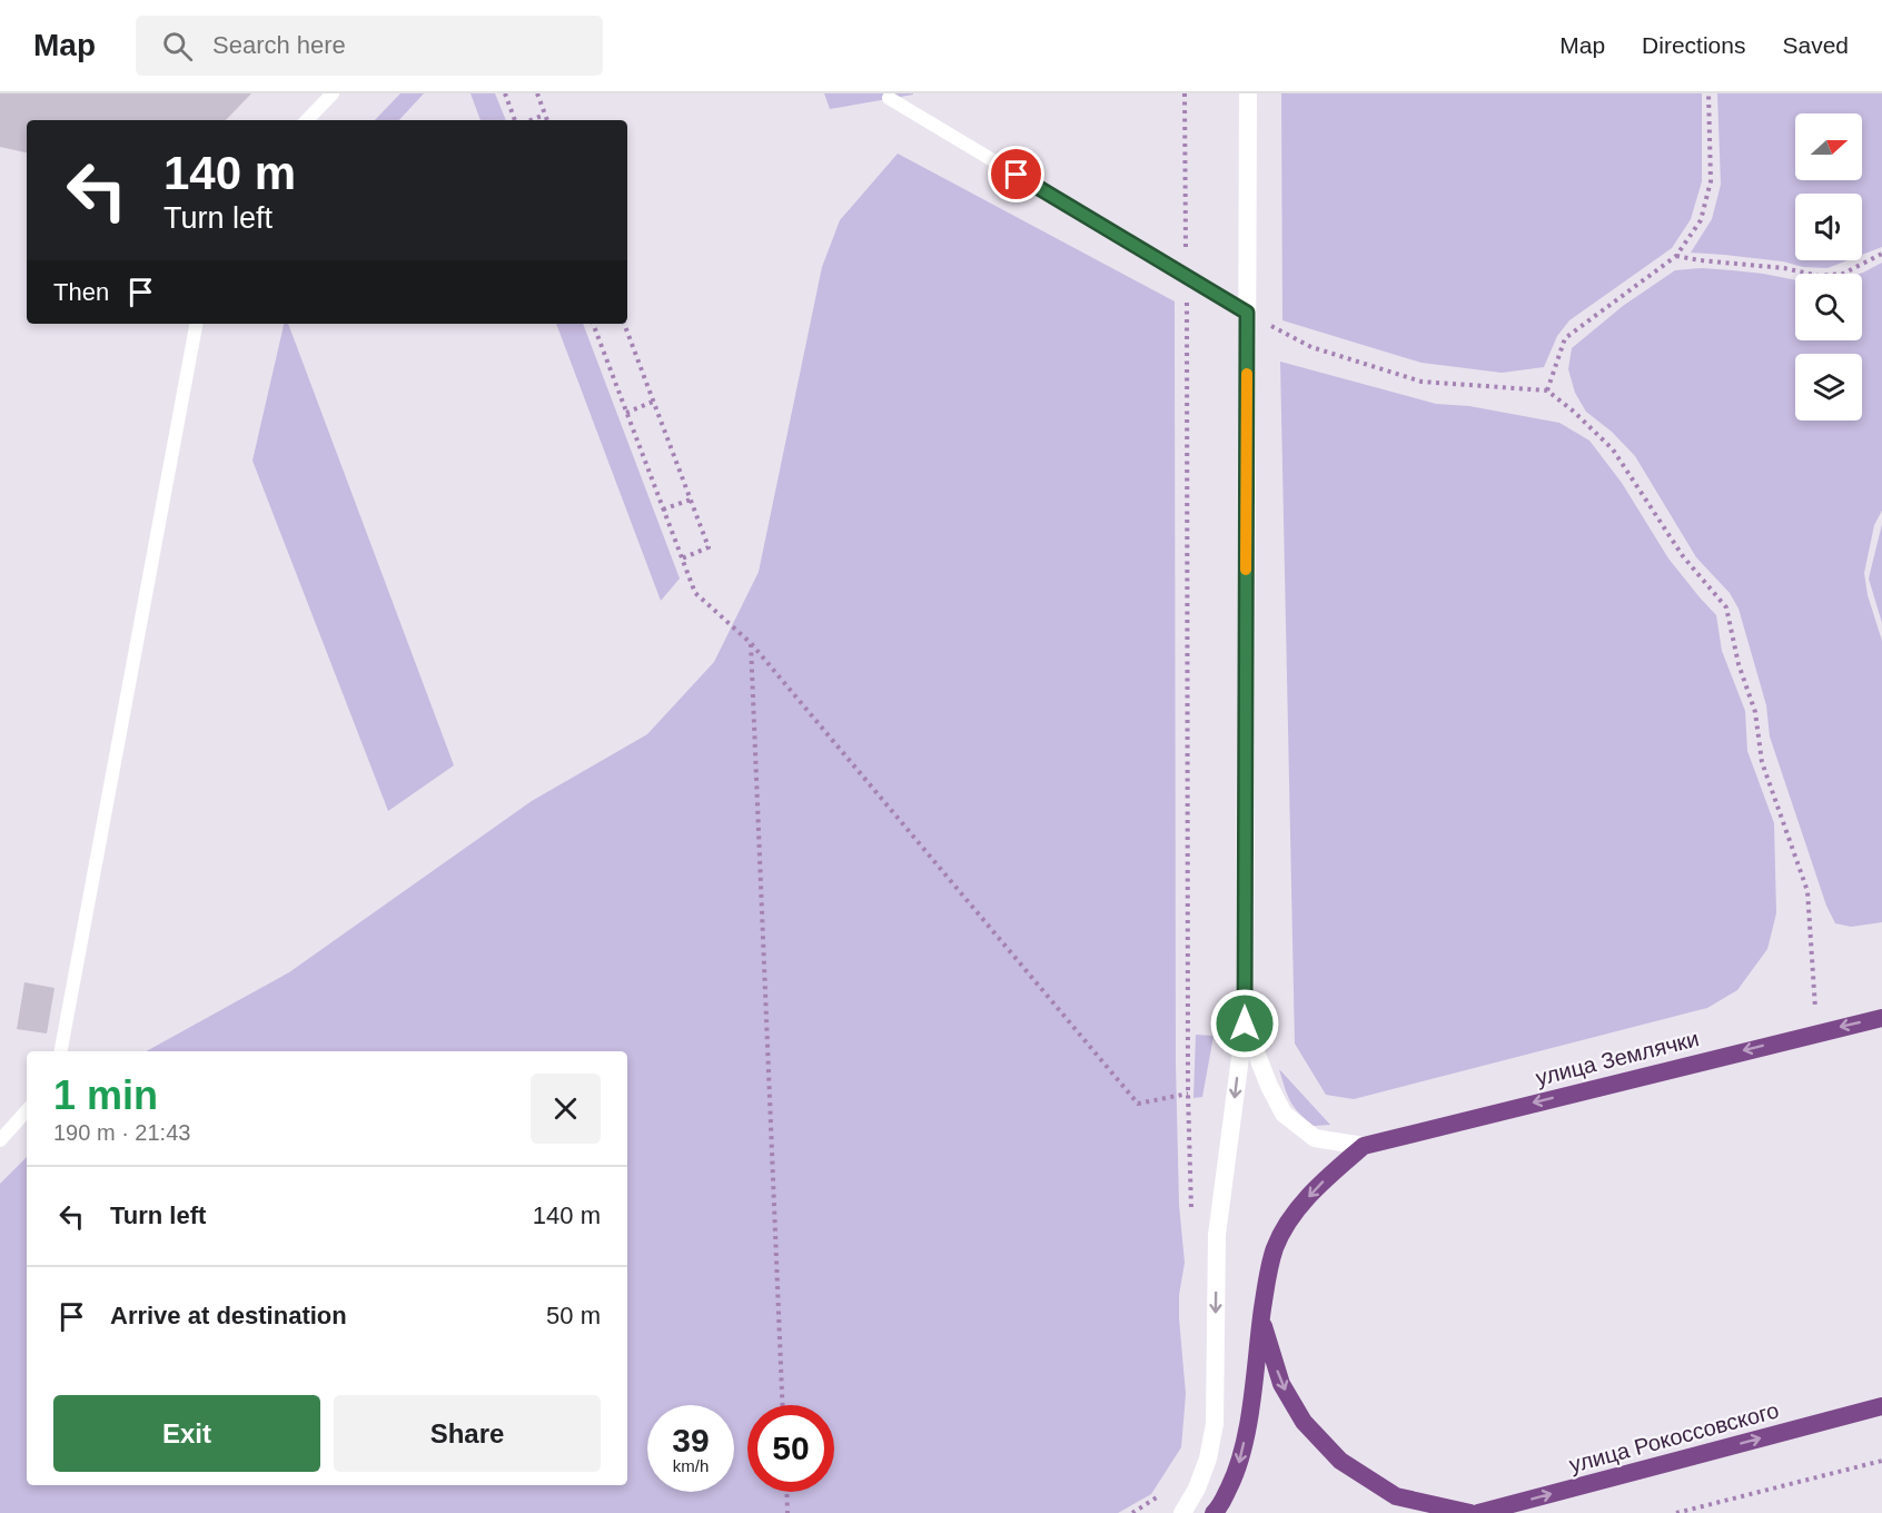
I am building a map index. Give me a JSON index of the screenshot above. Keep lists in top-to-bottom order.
{
  "streets": {
    "highway": ["улица Землячки", "улица Рокоссовского"]
  },
  "one_way": ["улица Землячки", "улица Рокоссовского"],
  "north": "right",
  "page": {
    "header": "Map",
    "search": "Search here",
    "nav": ["Map", "Directions", "Saved"],
    "turn": ["140 m", "Turn left"],
    "then": "Then",
    "heading": ["1 min", "190 m · 21:43"],
    "list": [
      {
        "name": "Turn left",
        "value": "140 m"
      },
      {
        "name": "Arrive at destination",
        "value": "50 m"
      }
    ],
    "buttons": ["Exit", "Share"],
    "speed": "39 km/h",
    "limit": "50"
  }
}
